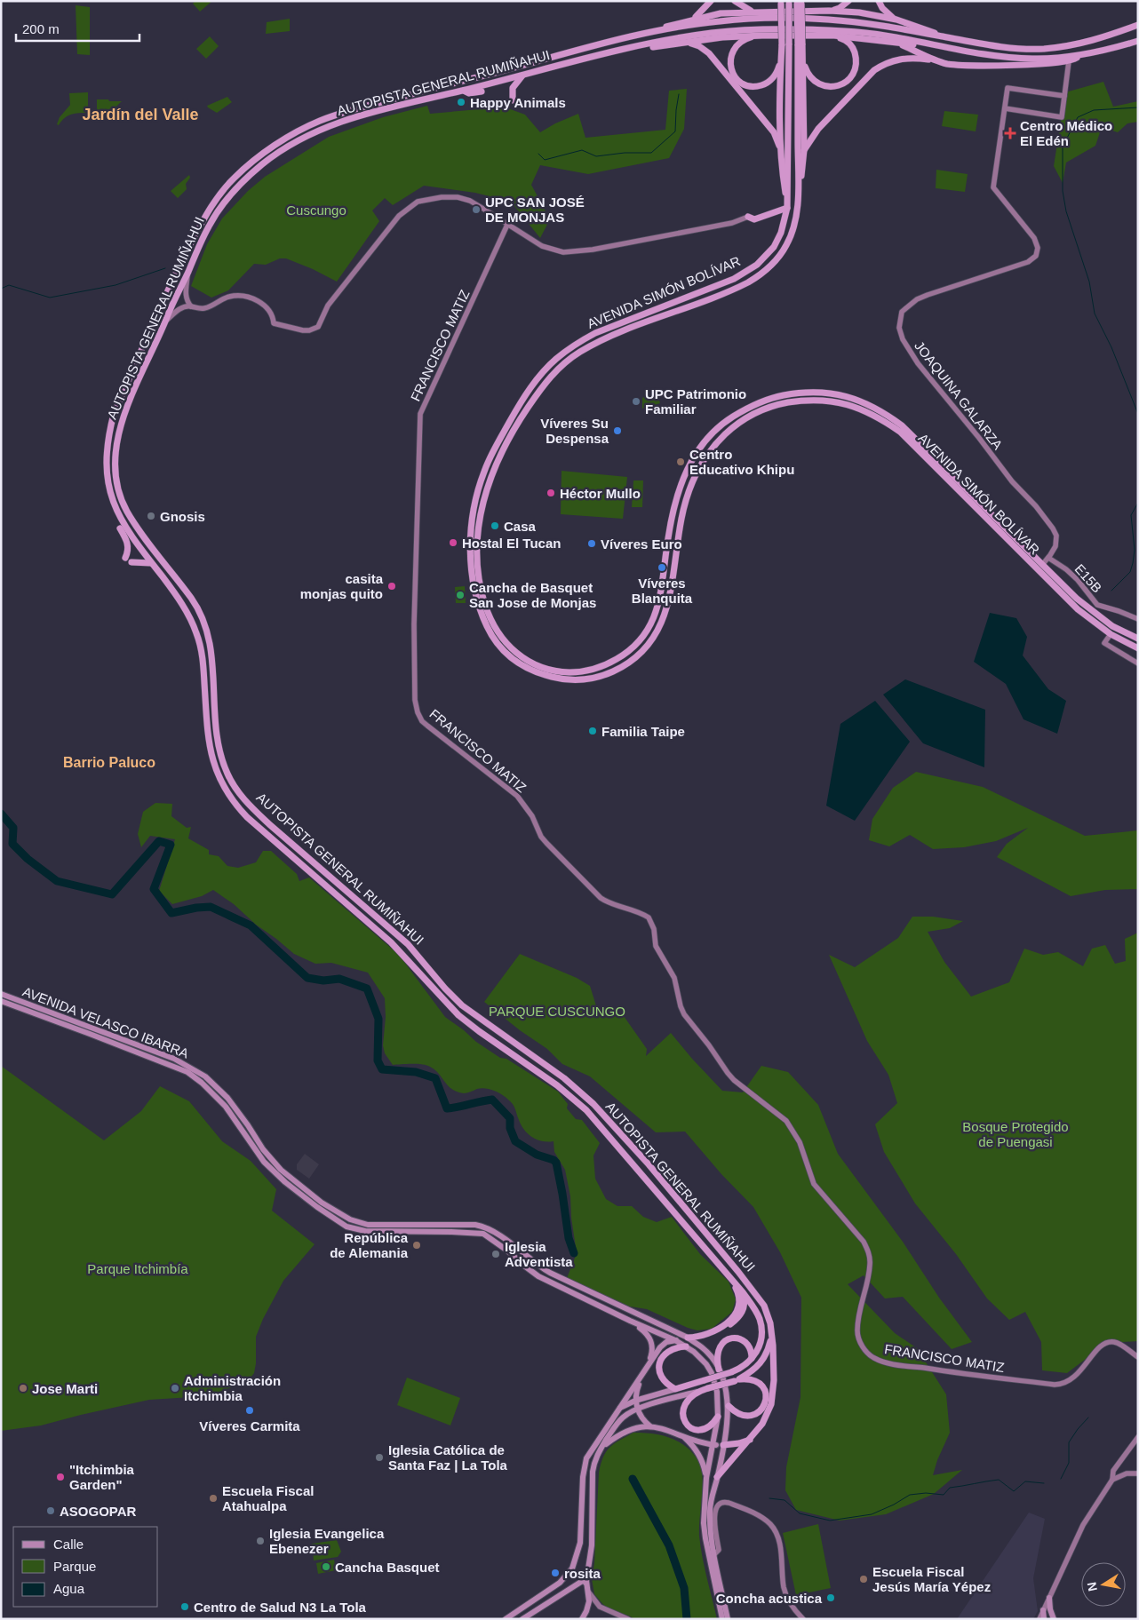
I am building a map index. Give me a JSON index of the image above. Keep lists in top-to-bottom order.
{
  "streets": {
    "highway": ["AUTOPISTA GENERAL RUMIÑAHUI", "AVENIDA SIMÓN BOLÍVAR"],
    "main road": ["AVENIDA VELASCO IBARRA"],
    "street": ["FRANCISCO MATIZ", "JOAQUINA GALARZA", "E15B"]
  },
  "crossings": [
    ["AUTOPISTA GENERAL RUMIÑAHUI", "AVENIDA VELASCO IBARRA"],
    ["AVENIDA SIMÓN BOLÍVAR", "JOAQUINA GALARZA"],
    ["JOAQUINA GALARZA", "E15B"]
  ],
  "districts": ["Jardín del Valle", "Barrio Paluco"],
  "parks": [
    "Cuscungo",
    "PARQUE CUSCUNGO",
    "Bosque Protegido de Puengasi",
    "Parque Itchimbía"
  ],
  "places": {
    "other": [
      "Happy Animals",
      "UPC SAN JOSÉ DE MONJAS",
      "UPC Patrimonio Familiar",
      "Víveres Su Despensa",
      "Centro Educativo Khipu",
      "Héctor Mullo",
      "Gnosis",
      "Casa",
      "Hostal El Tucan",
      "Víveres Euro",
      "Víveres Blanquita",
      "casita monjas quito",
      "Cancha de Basquet San Jose de Monjas",
      "Familia Taipe",
      "República de Alemania",
      "Iglesia Adventista",
      "Jose Marti",
      "Administración Itchimbia",
      "Víveres Carmita",
      "Iglesia Católica de Santa Faz | La Tola",
      "\"Itchimbia Garden\"",
      "Escuela Fiscal Atahualpa",
      "ASOGOPAR",
      "Iglesia Evangelica Ebenezer",
      "Cancha Basquet",
      "rosita",
      "Escuela Fiscal Jesús María Yépez",
      "Concha acustica",
      "Centro de Salud N3 La Tola"
    ],
    "health": ["Centro Médico El Edén"]
  },
  "legend": ["Calle", "Parque", "Agua"],
  "scale_bar": "200 m",
  "north": "left"
}
